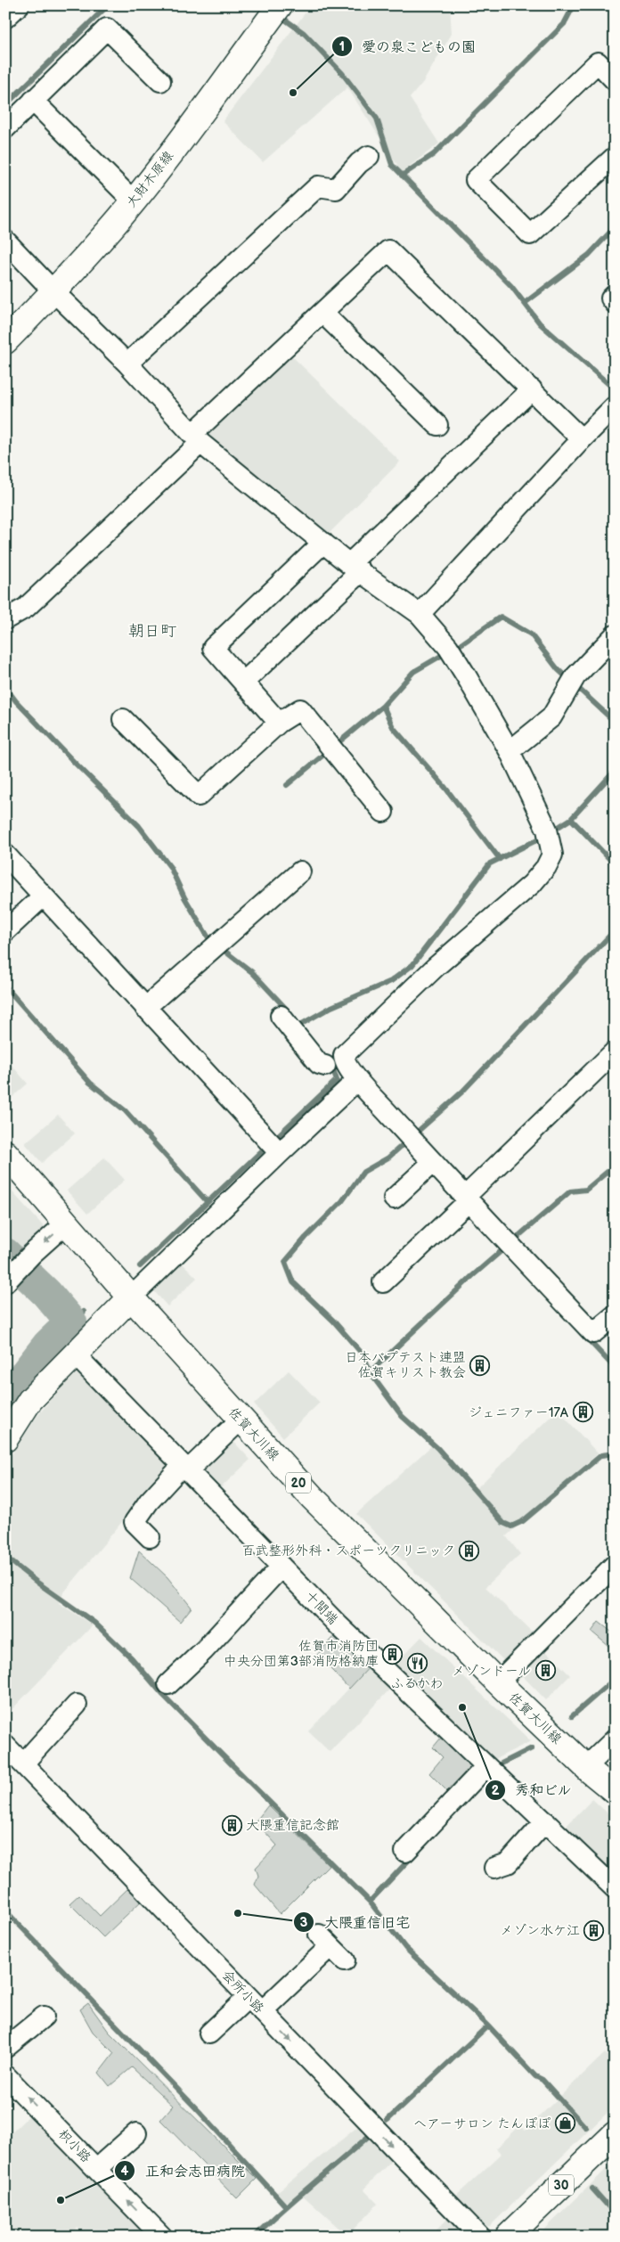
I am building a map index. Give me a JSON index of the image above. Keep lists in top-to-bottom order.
{
  "streets": {
    "main road": [
      "大財木原線",
      "佐賀大川線",
      "20",
      "30"
    ],
    "street": ["十間端", "会所小路", "枳小路"]
  },
  "one_way": ["会所小路", "枳小路"],
  "districts": ["朝日町"],
  "places": {
    "other": [
      "愛の泉こどもの園",
      "秀和ビル",
      "大隈重信旧宅",
      "正和会志田病院"
    ],
    "building": [
      "日本バプテスト連盟 佐賀キリスト教会",
      "ジェニファー17A",
      "百武整形外科・スポーツクリニック",
      "佐賀市消防団 中央分団第3部消防格納庫",
      "メゾンドール",
      "大隈重信記念館",
      "メゾン水ケ江"
    ],
    "restaurant": ["ふるかわ"],
    "shop": ["ヘアーサロン たんぽぽ"]
  }
}
